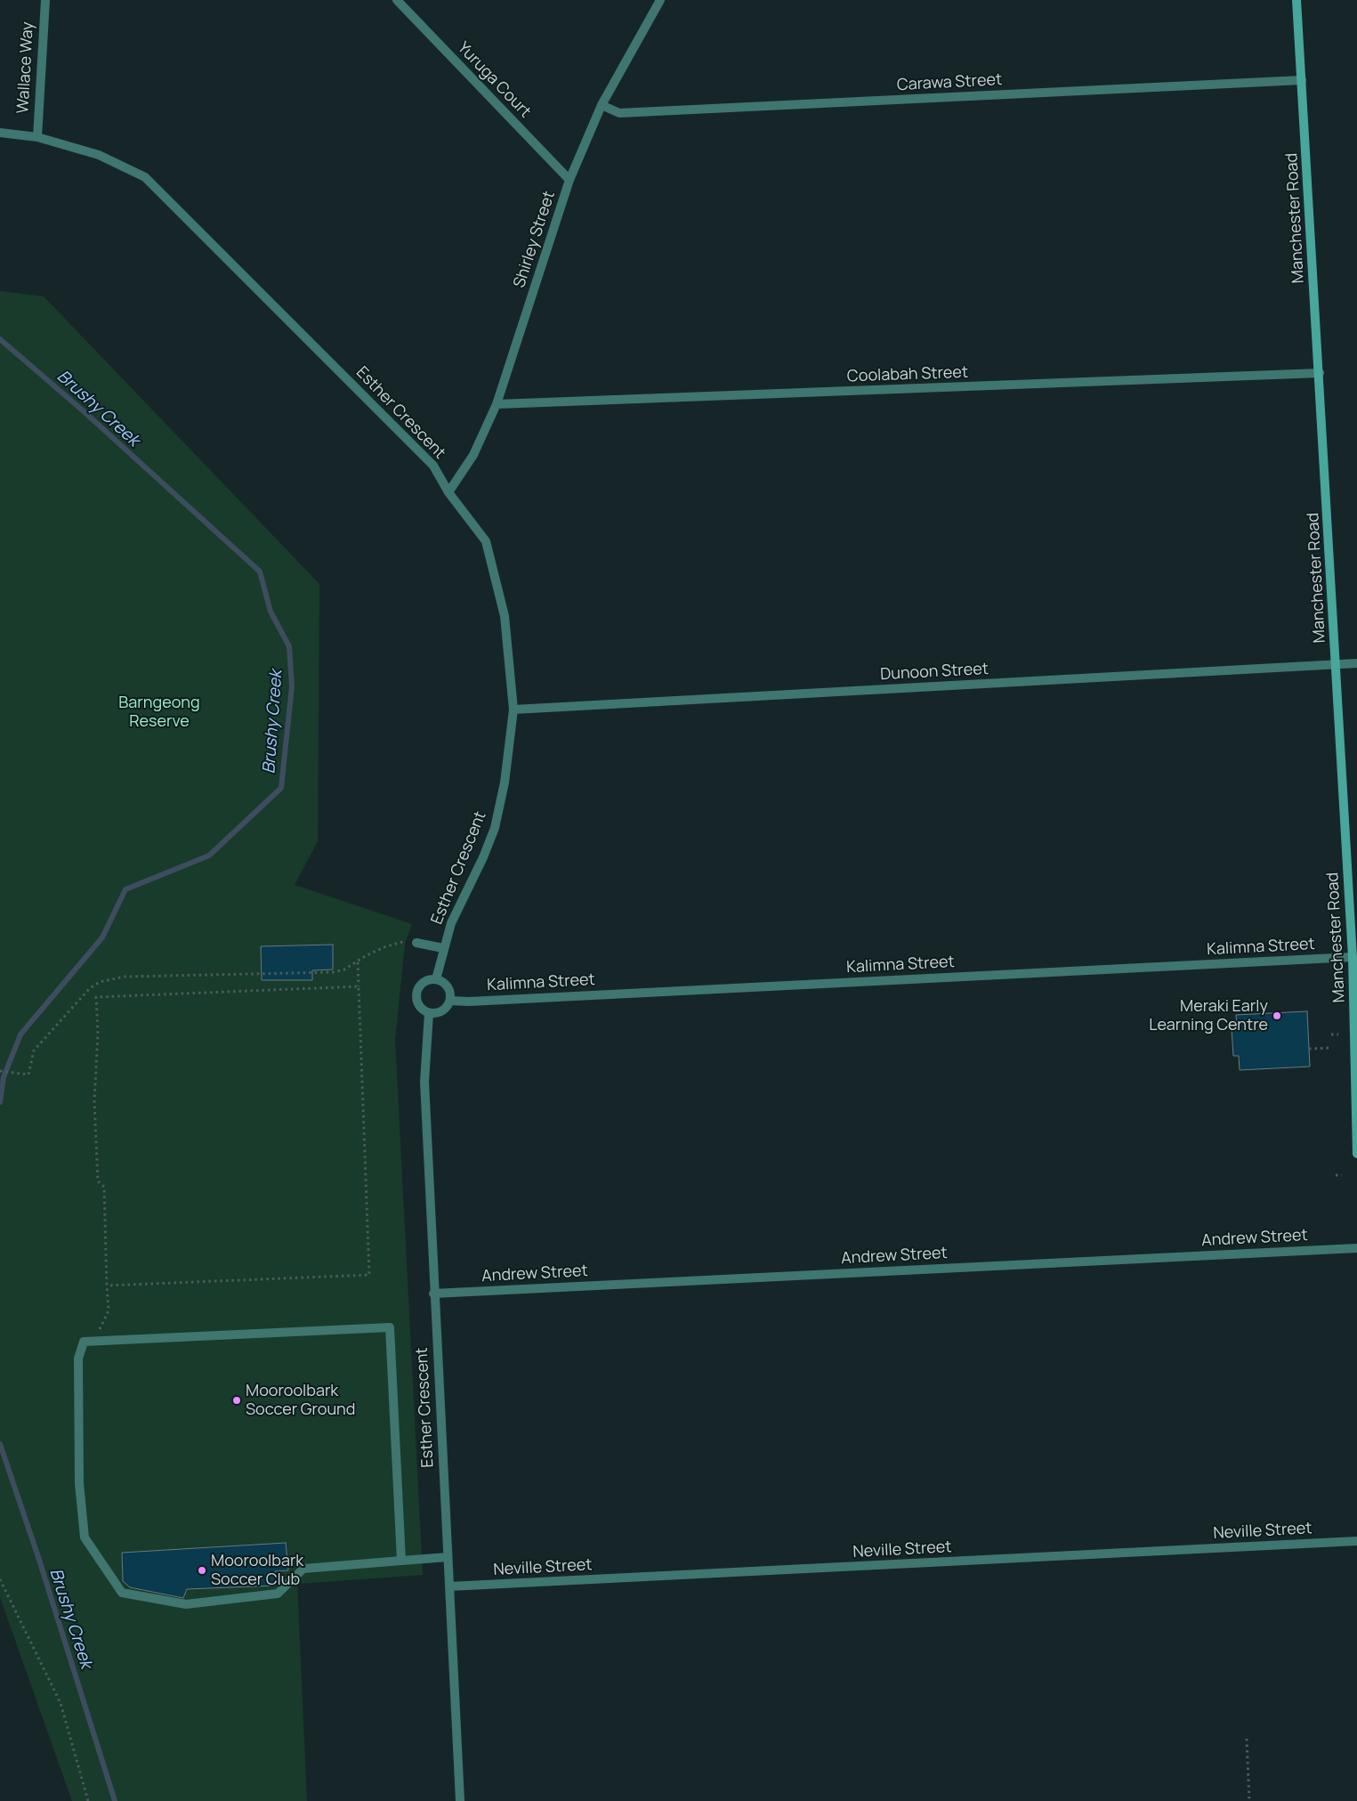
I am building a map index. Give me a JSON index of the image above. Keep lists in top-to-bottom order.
{
  "streets": {
    "main road": ["Manchester Road"],
    "street": [
      "Wallace Way",
      "Yuruga Court",
      "Carawa Street",
      "Shirley Street",
      "Coolabah Street",
      "Esther Crescent",
      "Dunoon Street",
      "Kalimna Street",
      "Andrew Street",
      "Neville Street"
    ]
  },
  "crossings": [
    ["Wallace Way", "Esther Crescent"],
    ["Yuruga Court", "Shirley Street"],
    ["Carawa Street", "Manchester Road"],
    ["Carawa Street", "Shirley Street"],
    ["Manchester Road", "Coolabah Street"],
    ["Manchester Road", "Dunoon Street"],
    ["Manchester Road", "Kalimna Street"],
    ["Shirley Street", "Coolabah Street"],
    ["Shirley Street", "Esther Crescent"],
    ["Esther Crescent", "Dunoon Street"],
    ["Esther Crescent", "Kalimna Street"],
    ["Esther Crescent", "Andrew Street"],
    ["Esther Crescent", "Neville Street"]
  ],
  "water": ["Brushy Creek"],
  "parks": ["Barngeong Reserve"],
  "places": ["Meraki Early Learning Centre", "Mooroolbark Soccer Ground", "Mooroolbark Soccer Club"]
}
